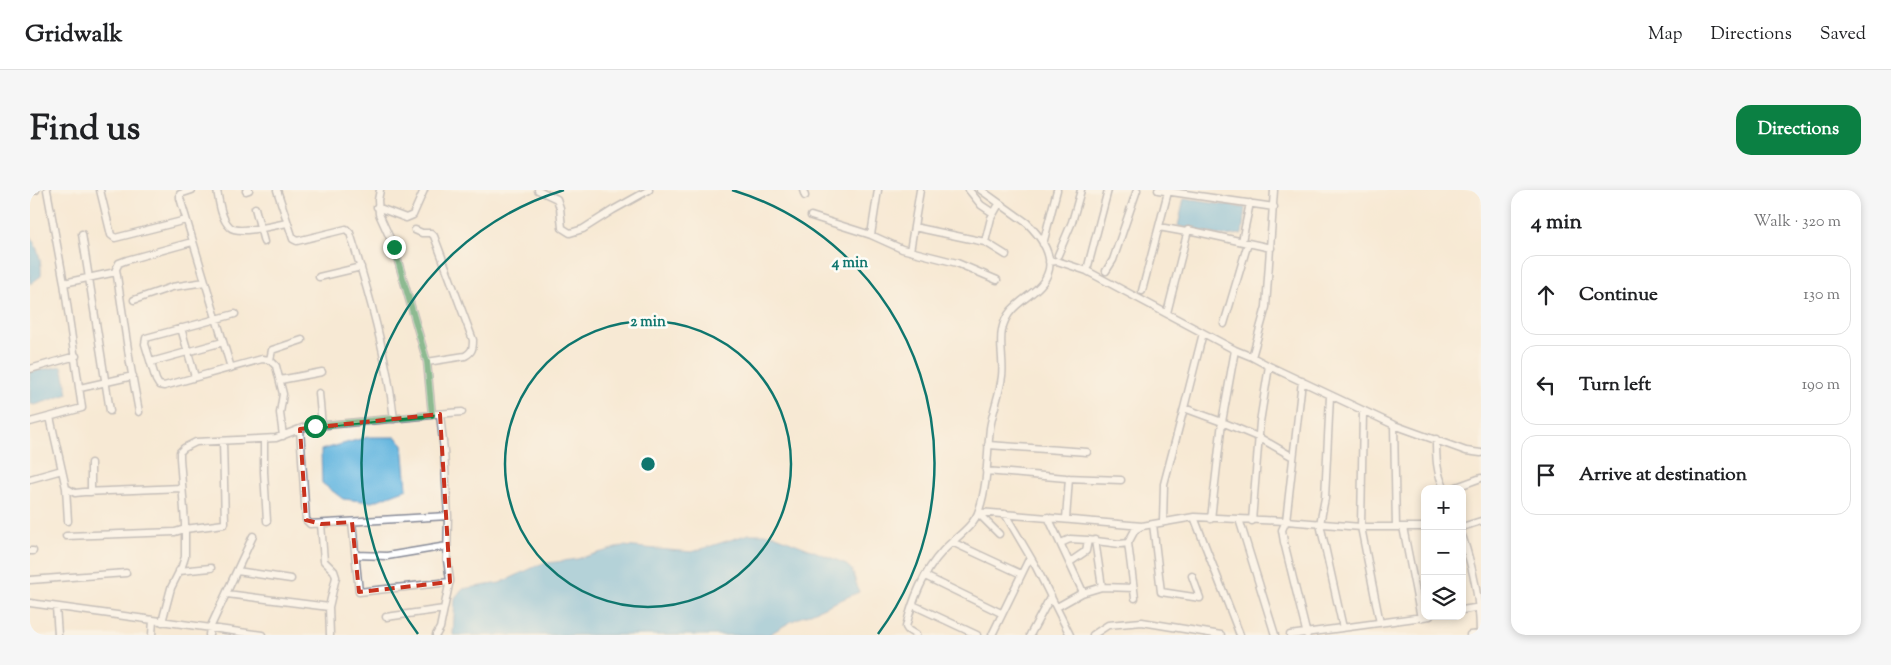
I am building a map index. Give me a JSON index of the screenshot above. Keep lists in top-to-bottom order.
{
  "page": {
    "header": "Gridwalk",
    "nav": ["Map", "Directions", "Saved"],
    "title": "Find us",
    "buttons": "Directions",
    "heading": ["4 min", "Walk · 320 m"],
    "list": [
      ["Continue", "130 m"],
      ["Turn left", "190 m"],
      "Arrive at destination"
    ],
    "map_buttons": ["+", "−"]
  },
  "rings": ["4 min", "2 min"]
}
